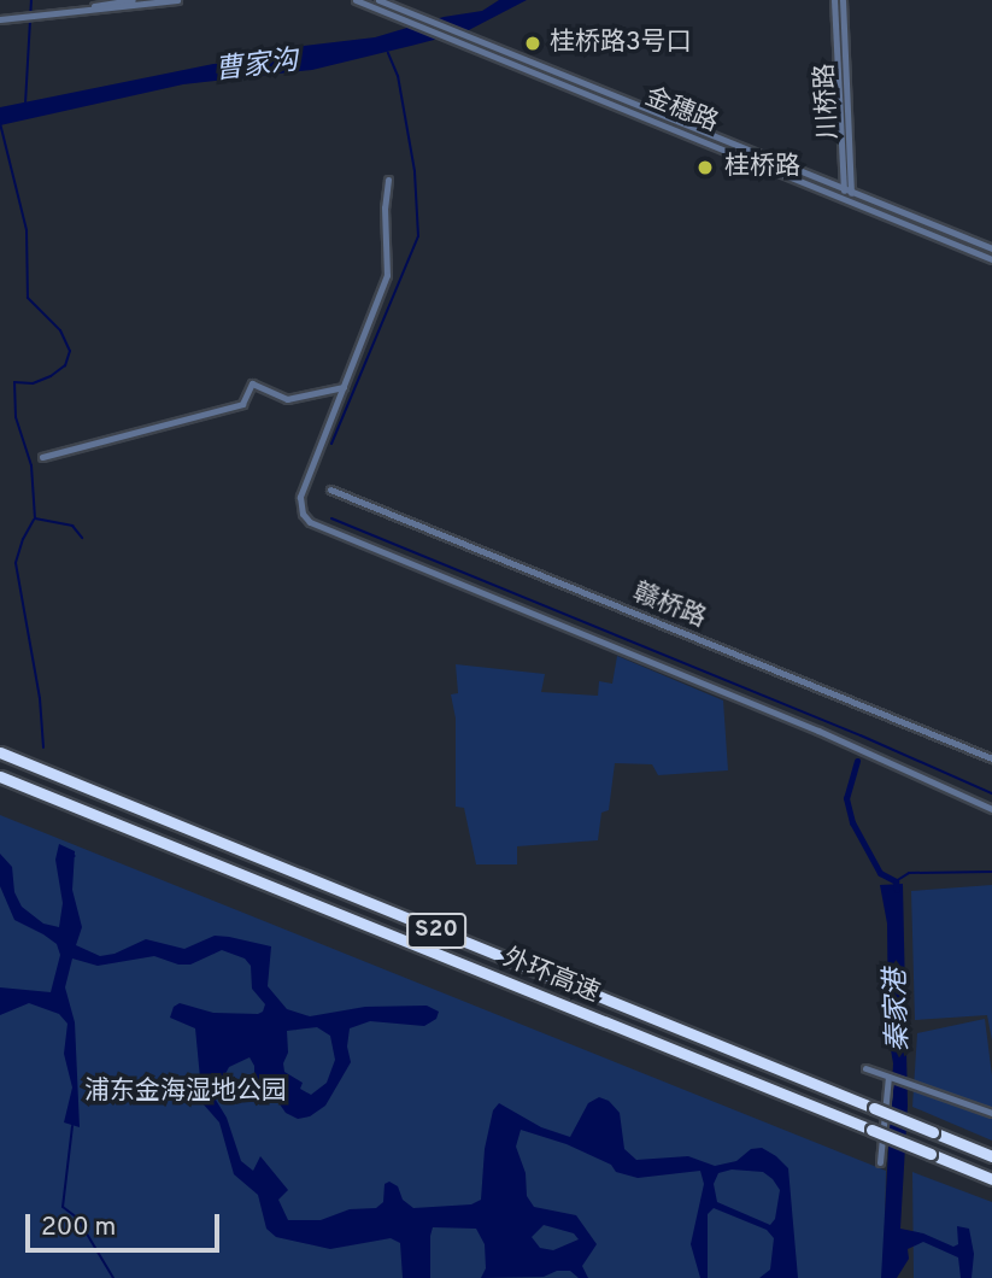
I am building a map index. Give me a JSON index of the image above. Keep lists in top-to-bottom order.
{
  "streets": {
    "highway": ["S20", "外环高速"],
    "street": ["川桥路", "金穗路", "赣桥路"]
  },
  "crossings": [
    ["川桥路", "金穗路"]
  ],
  "water": ["曹家沟", "秦家港"],
  "parks": ["浦东金海湿地公园"],
  "places": ["桂桥路3号口", "桂桥路"],
  "scale_bar": "200 m"
}
